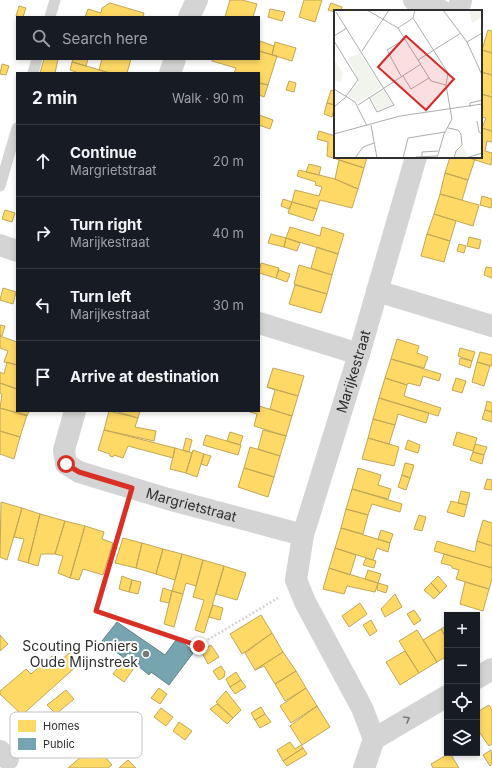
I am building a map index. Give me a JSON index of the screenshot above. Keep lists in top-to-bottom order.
{
  "streets": {
    "street": ["Marijkestraat", "Margrietstraat"]
  },
  "crossings": [
    ["Marijkestraat", "Margrietstraat"]
  ],
  "places": ["Scouting Pioniers Oude Mijnstreek"],
  "legend": ["Homes", "Public"],
  "page": {
    "search": "Search here",
    "heading": ["2 min", "Walk · 90 m"],
    "list": [
      ["Continue", "Margrietstraat", "20 m"],
      ["Turn right", "Marijkestraat", "40 m"],
      ["Turn left", "Marijkestraat", "30 m"],
      "Arrive at destination"
    ],
    "map_buttons": ["+", "−"]
  }
}
